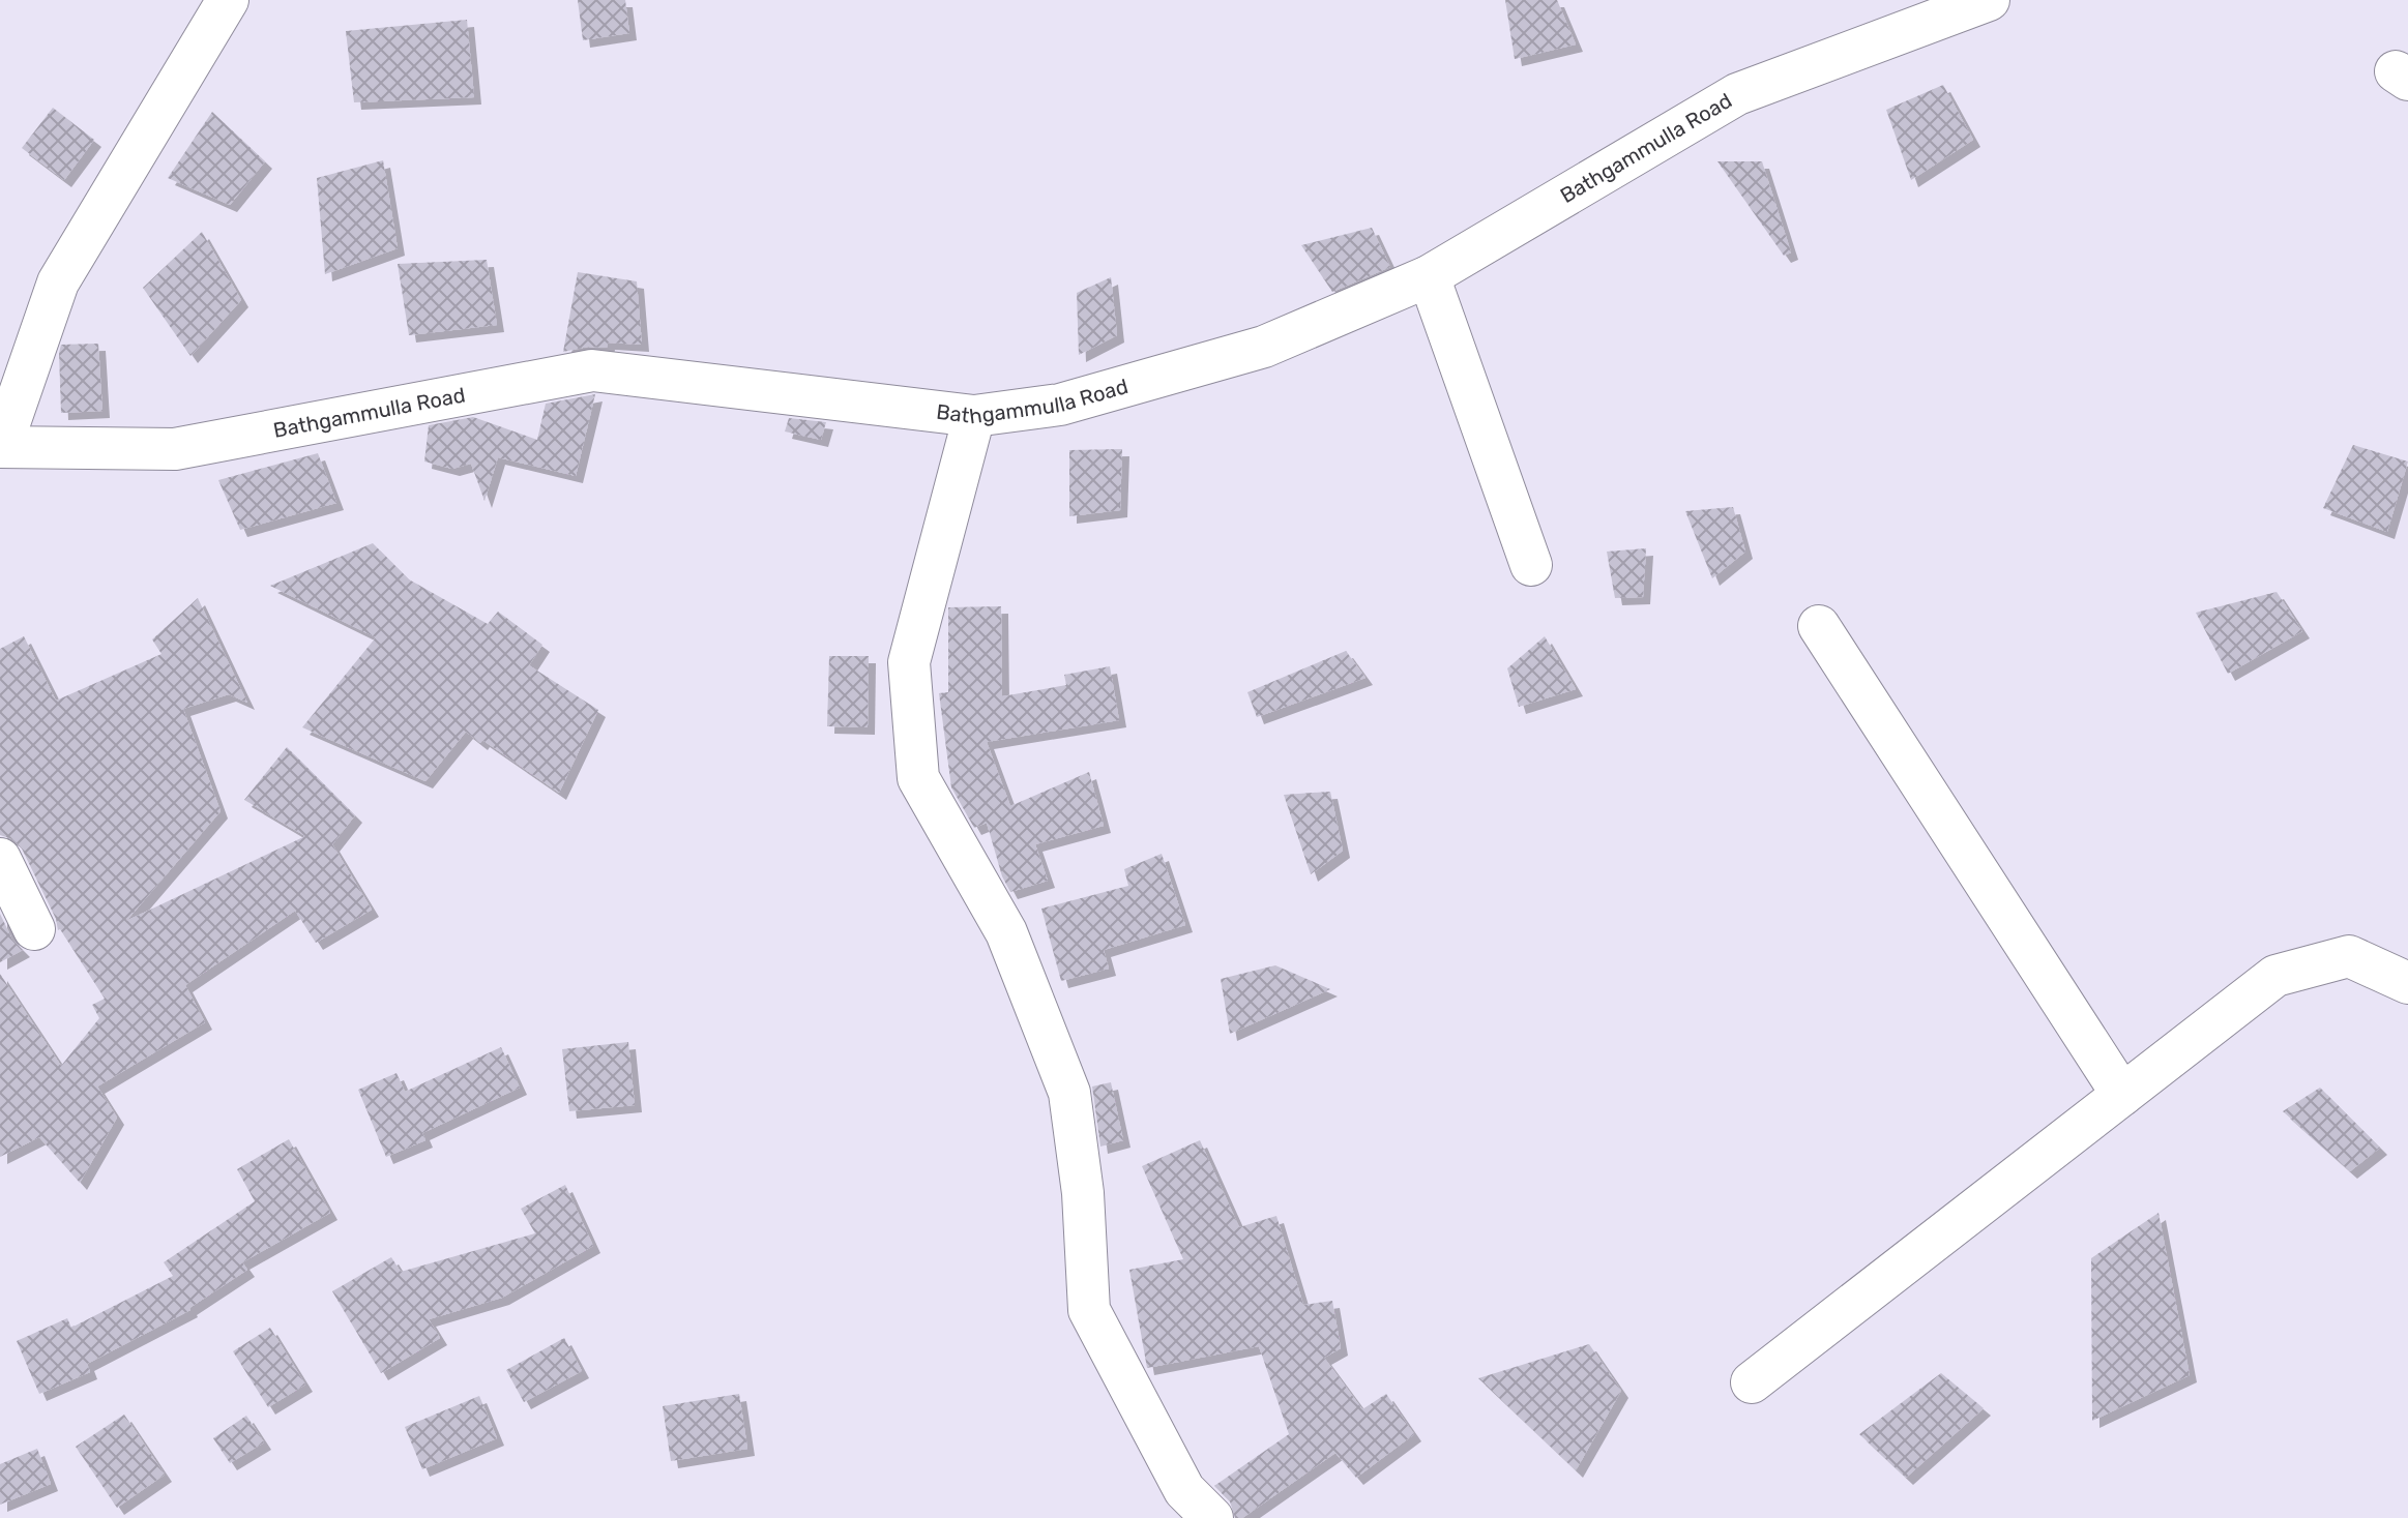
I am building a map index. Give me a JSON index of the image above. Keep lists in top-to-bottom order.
{
  "streets": {
    "street": ["Bathgammulla Road"]
  }
}
